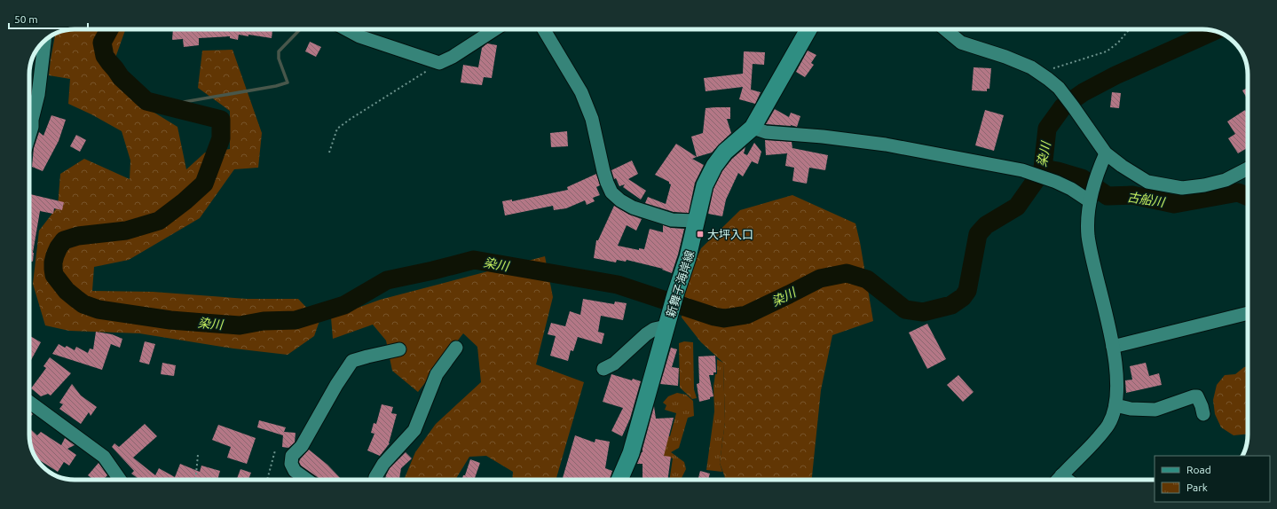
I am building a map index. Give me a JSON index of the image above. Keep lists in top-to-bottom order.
{
  "streets": {
    "main road": ["新舞子海岸線"]
  },
  "water": ["染川", "古船川"],
  "places": {
    "transit": ["大坪入口"]
  },
  "legend": ["Road", "Park"],
  "scale_bar": "50 m"
}
